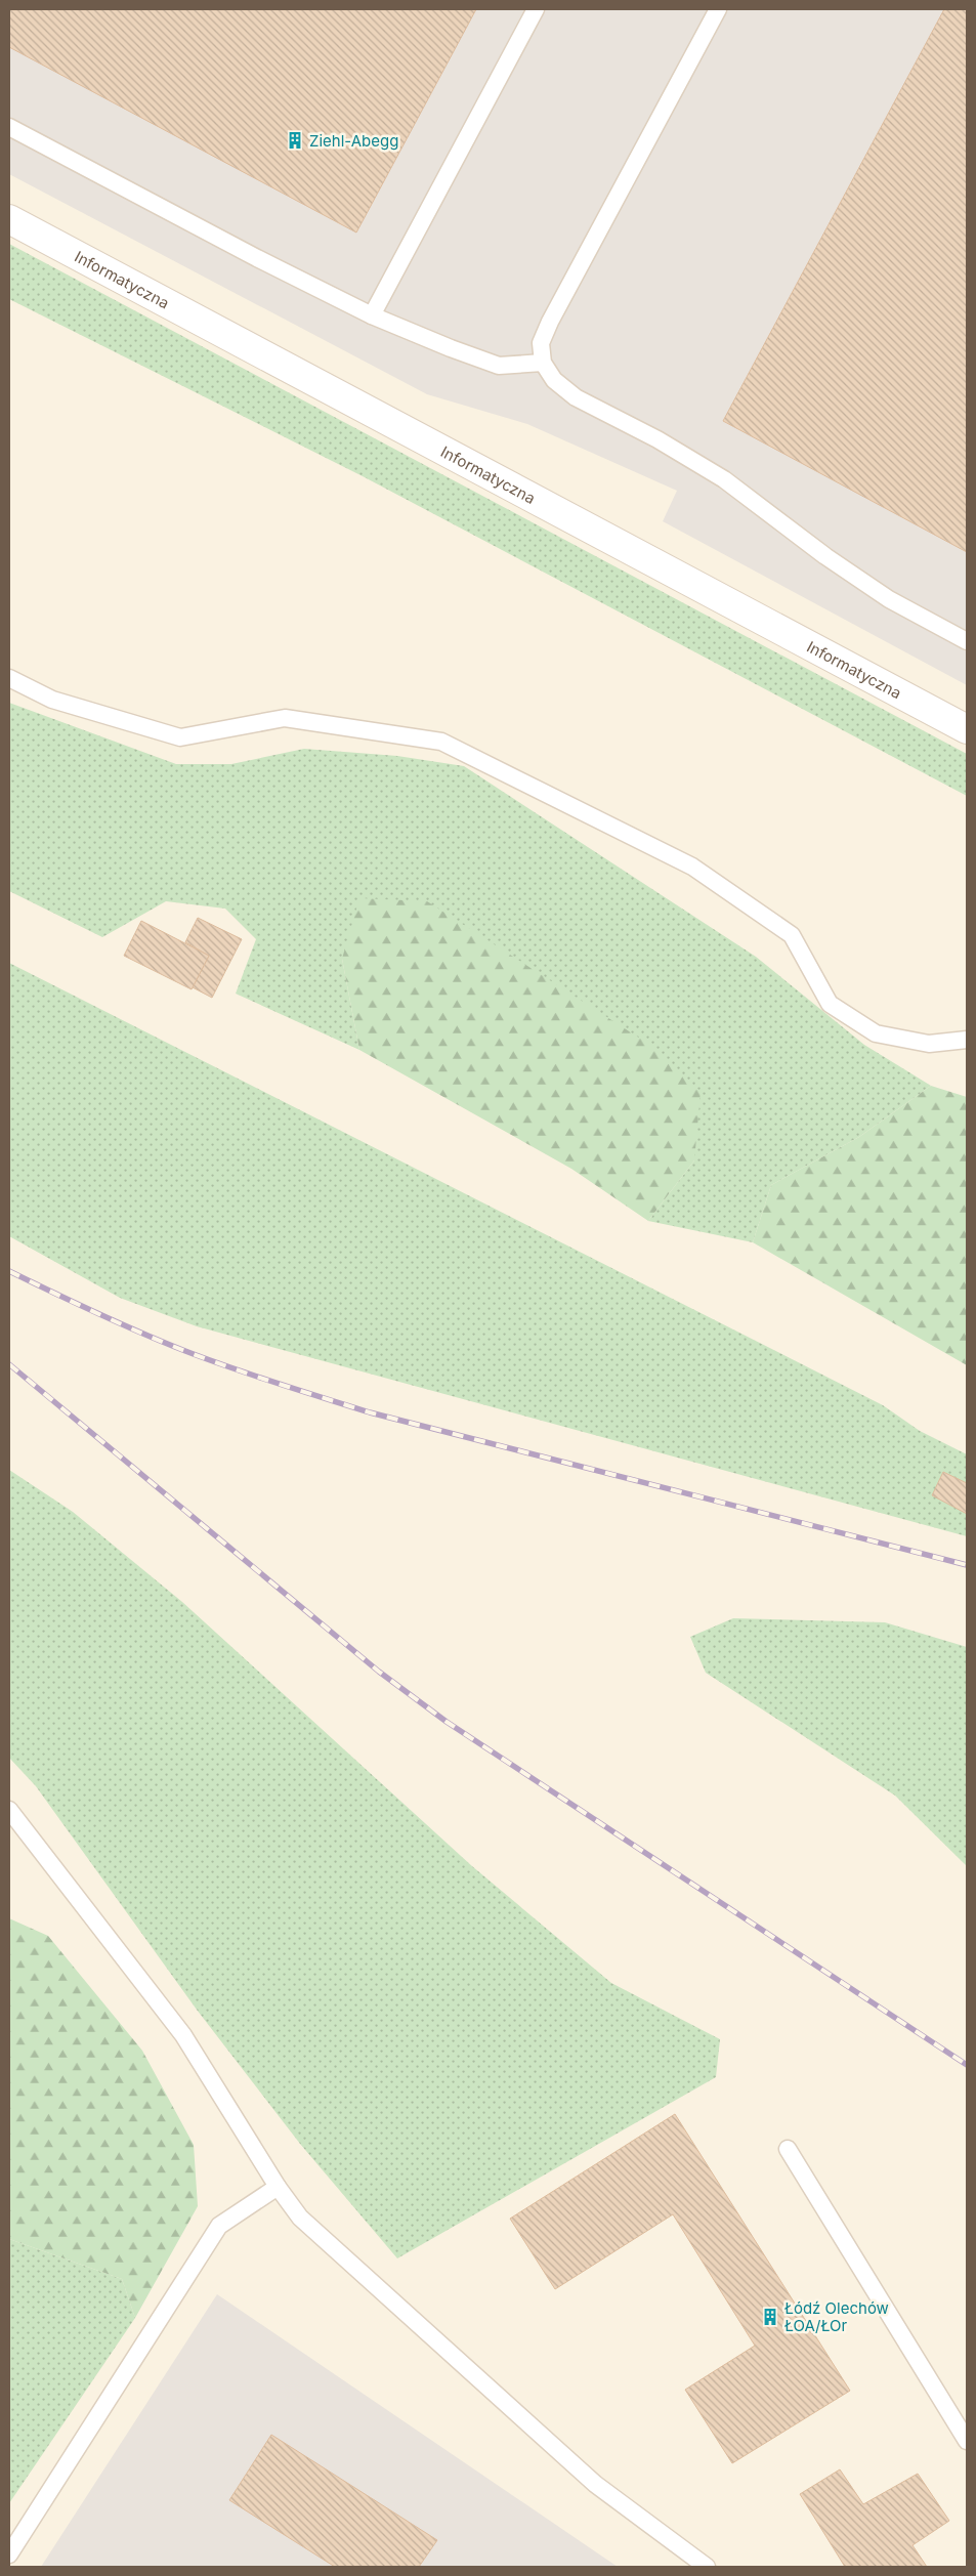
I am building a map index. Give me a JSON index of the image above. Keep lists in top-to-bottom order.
{
  "streets": {
    "street": ["Informatyczna"]
  },
  "places": {
    "building": ["Ziehl-Abegg", "Łódź Olechów ŁOA/ŁOr"]
  }
}
